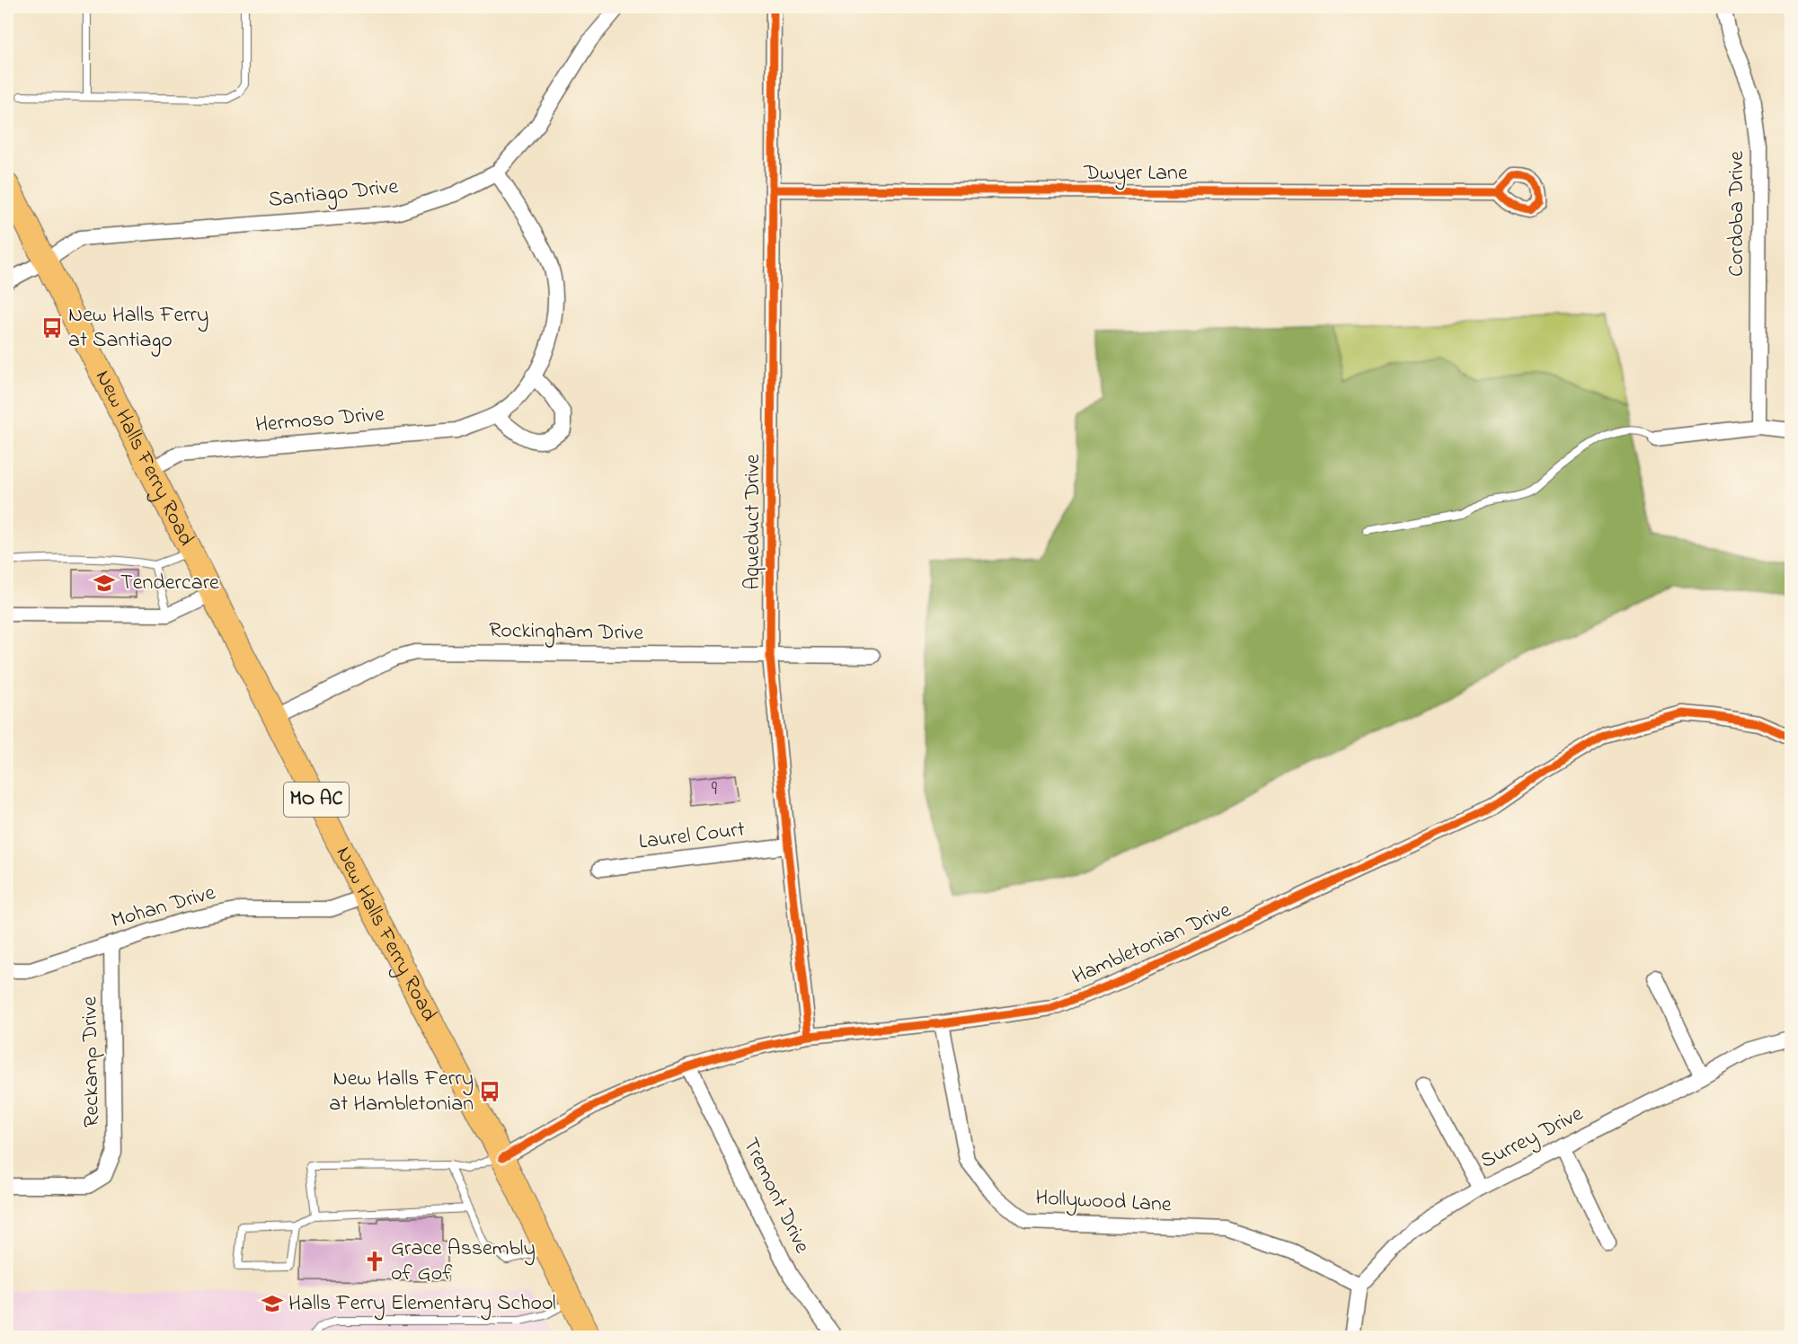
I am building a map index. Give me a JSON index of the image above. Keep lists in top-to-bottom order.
{
  "streets": {
    "main road": ["New Halls Ferry Road", "MO AC"],
    "street": [
      "Dwyer Lane",
      "Santiago Drive",
      "Cordoba Drive",
      "Hermoso Drive",
      "Aqueduct Drive",
      "Rockingham Drive",
      "Laurel Court",
      "Mohan Drive",
      "Hambletonian Drive",
      "Reckamp Drive",
      "Surrey Drive",
      "Tremont Drive",
      "Hollywood Lane"
    ]
  },
  "crossings": [
    ["Dwyer Lane", "Aqueduct Drive"],
    ["Santiago Drive", "Hermoso Drive"],
    ["Santiago Drive", "New Halls Ferry Road"],
    ["Hermoso Drive", "New Halls Ferry Road"],
    ["New Halls Ferry Road", "Rockingham Drive"],
    ["New Halls Ferry Road", "Mohan Drive"],
    ["New Halls Ferry Road", "Hambletonian Drive"],
    ["Aqueduct Drive", "Rockingham Drive"],
    ["Aqueduct Drive", "Laurel Court"],
    ["Aqueduct Drive", "Hambletonian Drive"],
    ["Mohan Drive", "Reckamp Drive"],
    ["Hambletonian Drive", "Tremont Drive"],
    ["Hambletonian Drive", "Hollywood Lane"],
    ["Surrey Drive", "Hollywood Lane"]
  ],
  "places": {
    "bus stop": ["New Halls Ferry at Santiago", "New Halls Ferry at Hambletonian"],
    "school or university": ["Tendercare", "Halls Ferry Elementary School"],
    "church": ["Grace Assembly of Gof"]
  },
  "house_numbers": ["9"]
}
